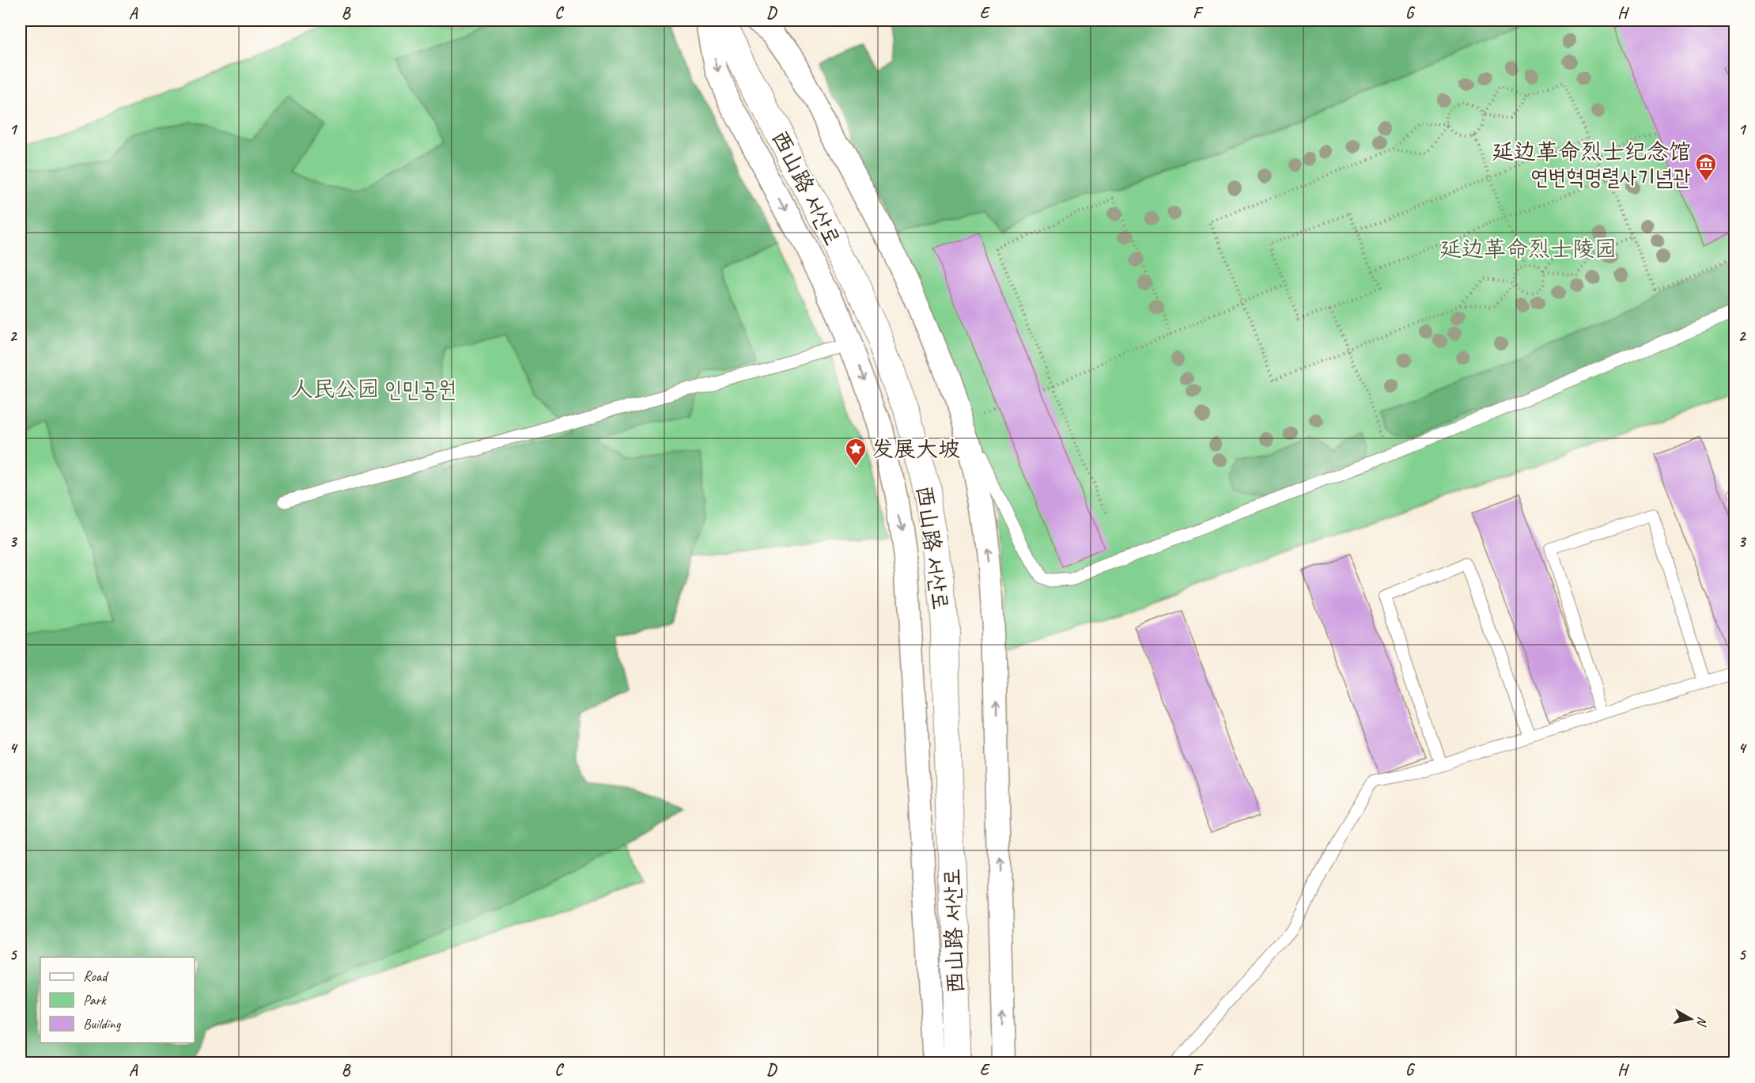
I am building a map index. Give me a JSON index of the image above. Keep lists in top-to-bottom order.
{
  "streets": {
    "street": ["西山路 서산로"]
  },
  "parks": ["延边革命烈士陵园", "人民公园 인민공원"],
  "places": {
    "museum": ["延边革命烈士纪念馆 연변혁명렬사기념관"],
    "place": ["发展大坡"]
  },
  "legend": ["Road", "Park", "Building"],
  "north": "right",
  "grid": {
    "columns": [
      "A",
      "B",
      "C",
      "D",
      "E",
      "F",
      "G",
      "H"
    ],
    "rows": [
      "1",
      "2",
      "3",
      "4",
      "5"
    ]
  }
}
